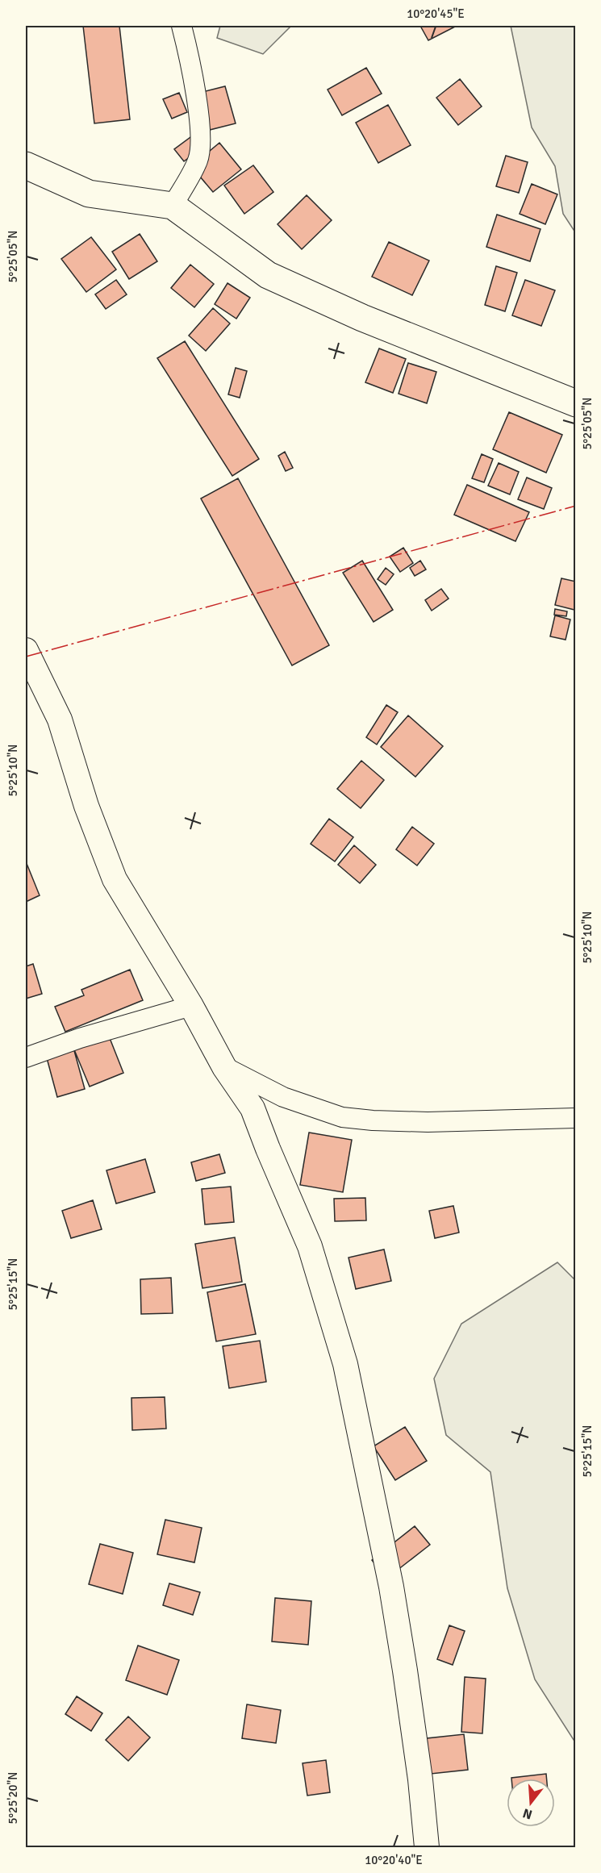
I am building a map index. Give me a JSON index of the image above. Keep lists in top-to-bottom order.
{
  "north": "bottom",
  "coordinates": [
    "10°20'45\"E",
    "5°25'05\"N",
    "5°25'10\"N",
    "5°25'15\"N",
    "5°25'20\"N",
    "10°20'40\"E"
  ]
}
